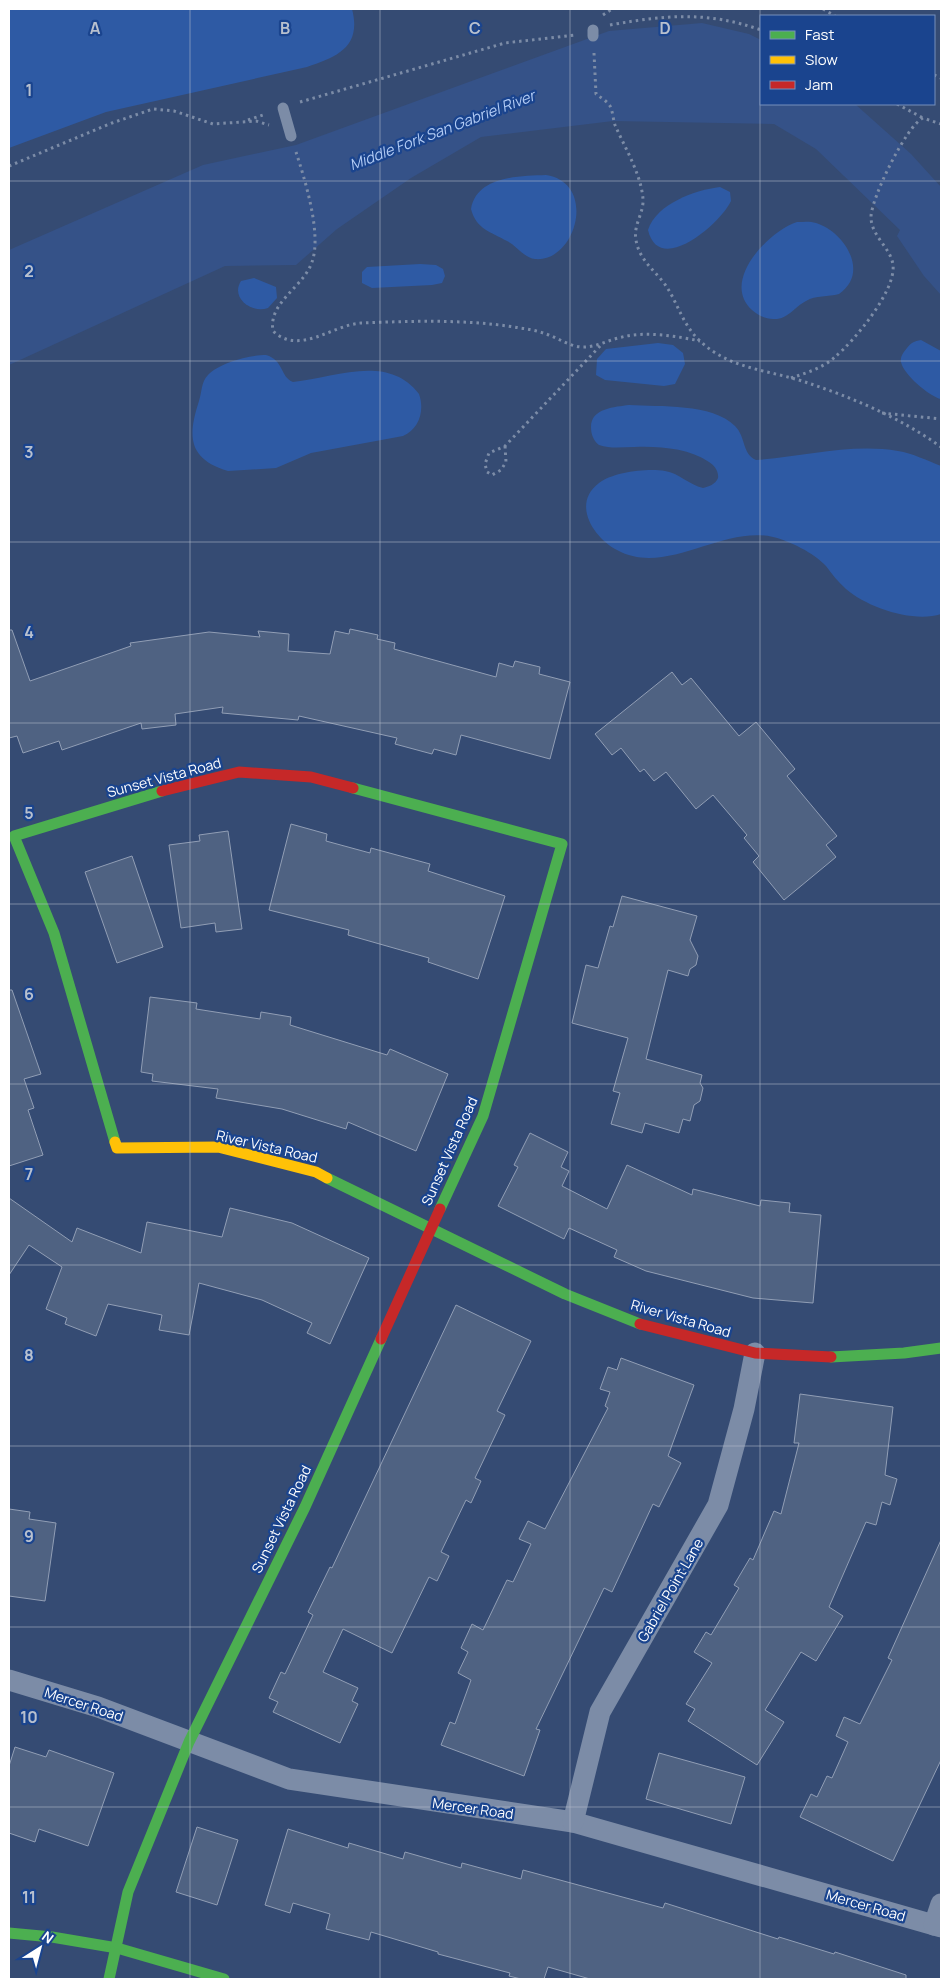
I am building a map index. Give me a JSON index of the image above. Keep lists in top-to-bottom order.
{
  "streets": {
    "street": [
      "Sunset Vista Road",
      "River Vista Road",
      "Gabriel Point Lane",
      "Mercer Road"
    ]
  },
  "crossings": [
    ["Sunset Vista Road", "River Vista Road"],
    ["Sunset Vista Road", "Mercer Road"],
    ["River Vista Road", "Gabriel Point Lane"],
    ["Gabriel Point Lane", "Mercer Road"]
  ],
  "water": ["Middle Fork San Gabriel River"],
  "legend": ["Fast", "Slow", "Jam"],
  "north": "top right",
  "grid": {
    "columns": [
      "A",
      "B",
      "C",
      "D"
    ],
    "rows": [
      "1",
      "2",
      "3",
      "4",
      "5",
      "6",
      "7",
      "8",
      "9",
      "10",
      "11"
    ]
  }
}
